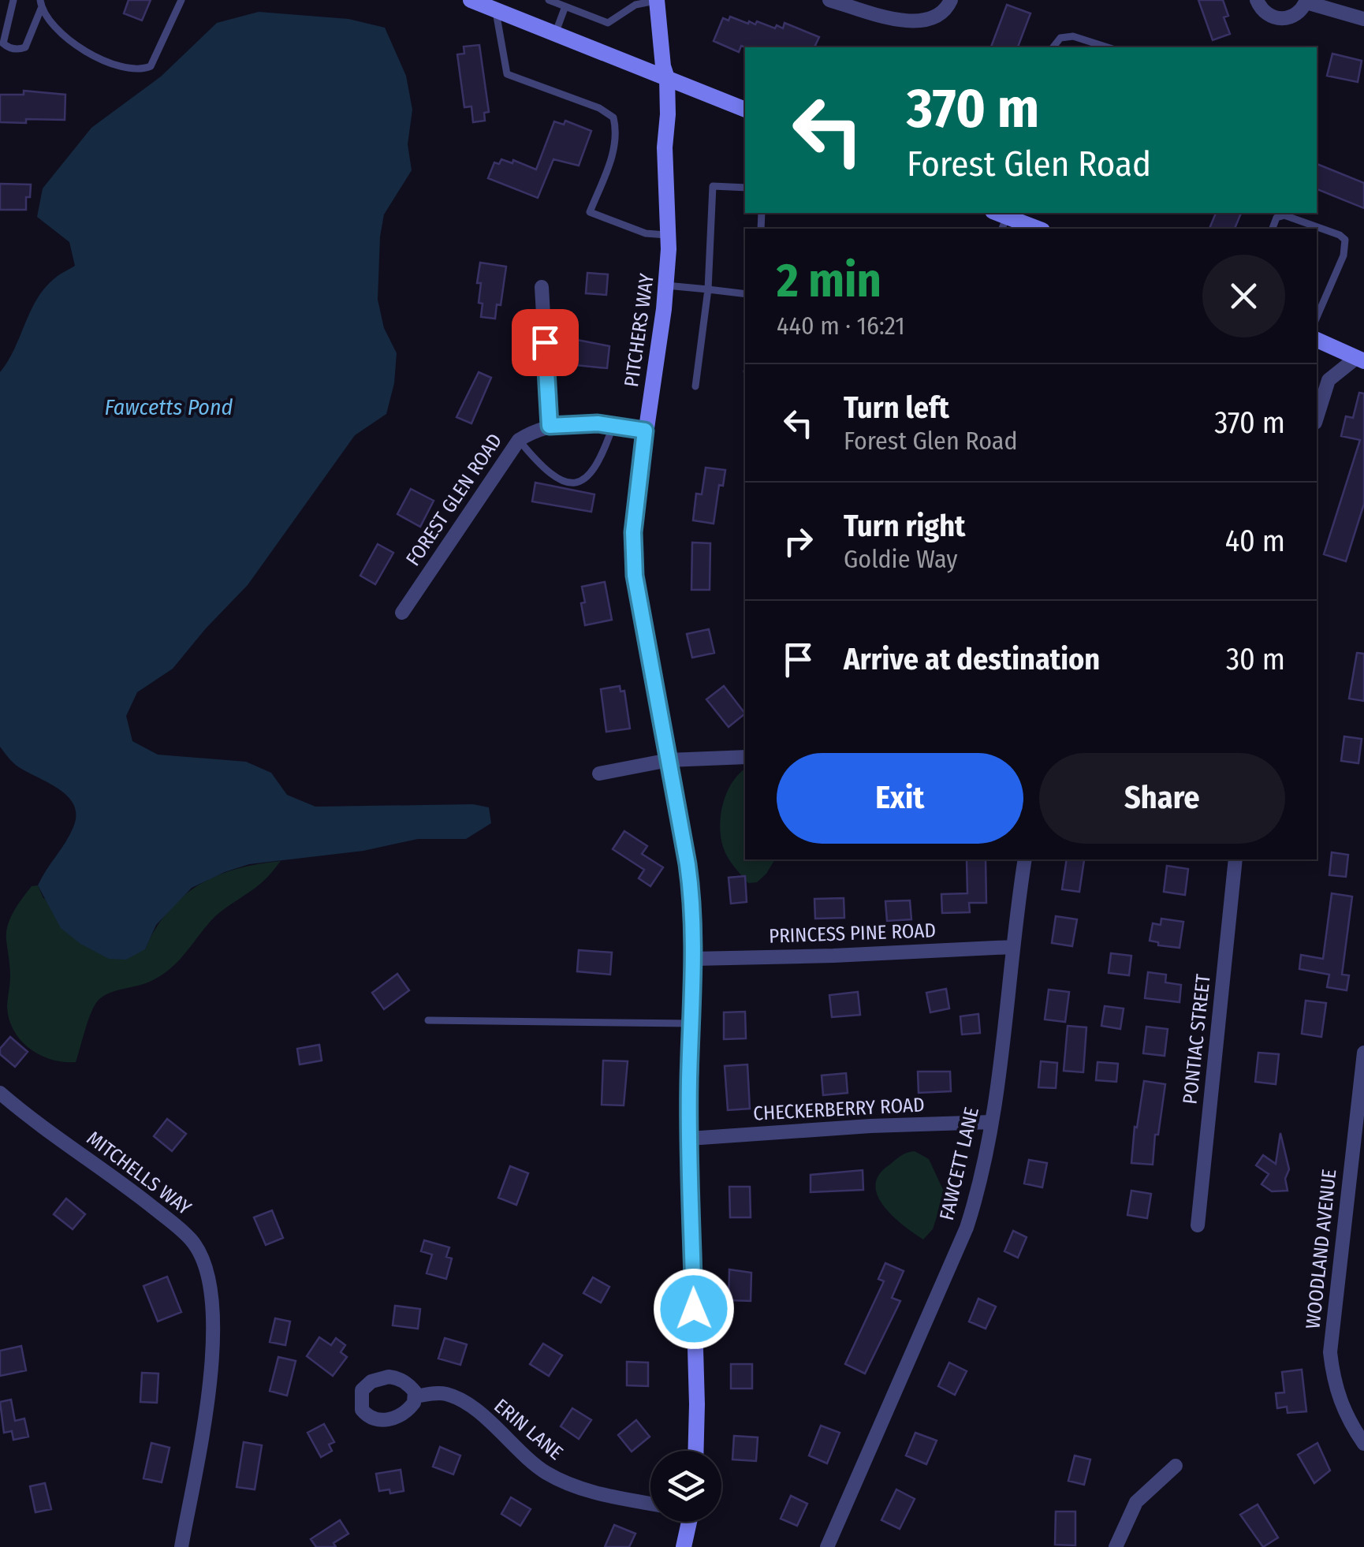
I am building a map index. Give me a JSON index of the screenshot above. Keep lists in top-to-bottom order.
{
  "streets": {
    "main road": ["PITCHERS WAY"],
    "street": [
      "FOREST GLEN ROAD",
      "PRINCESS PINE ROAD",
      "PONTIAC STREET",
      "CHECKERBERRY ROAD",
      "FAWCETT LANE",
      "MITCHELLS WAY",
      "WOODLAND AVENUE",
      "ERIN LANE"
    ]
  },
  "crossings": [
    ["PITCHERS WAY", "FOREST GLEN ROAD"],
    ["PITCHERS WAY", "PRINCESS PINE ROAD"],
    ["PITCHERS WAY", "CHECKERBERRY ROAD"],
    ["PRINCESS PINE ROAD", "FAWCETT LANE"],
    ["CHECKERBERRY ROAD", "FAWCETT LANE"]
  ],
  "water": ["Fawcetts Pond"],
  "page": {
    "turn": ["370 m", "Forest Glen Road"],
    "heading": ["2 min", "440 m · 16:21"],
    "list": [
      {
        "name": "Turn left",
        "note": "Forest Glen Road",
        "value": "370 m"
      },
      {
        "name": "Turn right",
        "note": "Goldie Way",
        "value": "40 m"
      },
      {
        "name": "Arrive at destination",
        "value": "30 m"
      }
    ],
    "buttons": ["Exit", "Share"]
  }
}
